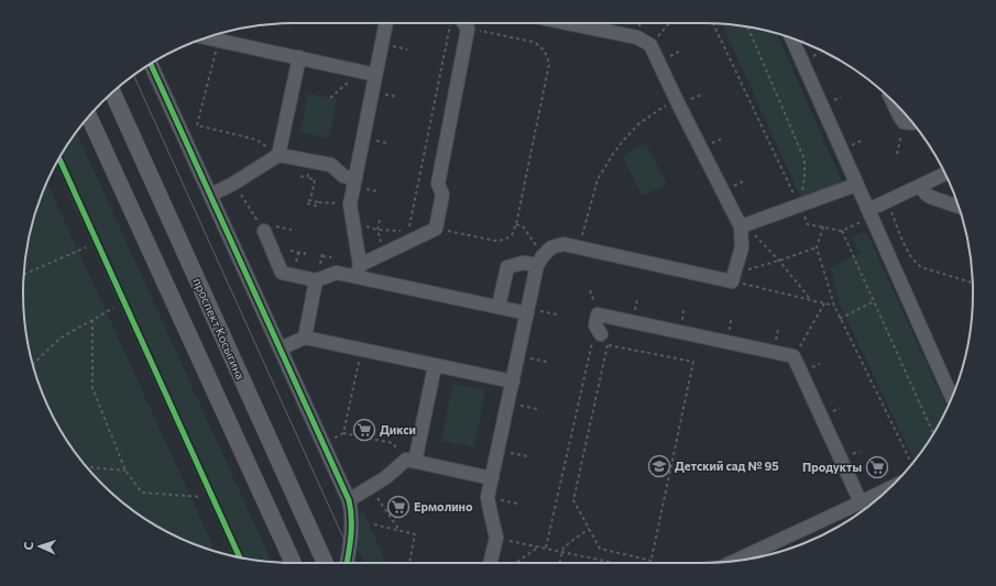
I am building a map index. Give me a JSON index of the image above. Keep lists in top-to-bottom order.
{
  "streets": {
    "main road": ["проспект Косыгина"]
  },
  "places": {
    "supermarket": ["Дикси", "Продукты", "Ермолино"],
    "school or university": ["Детский сад № 95"]
  },
  "north": "left"
}
